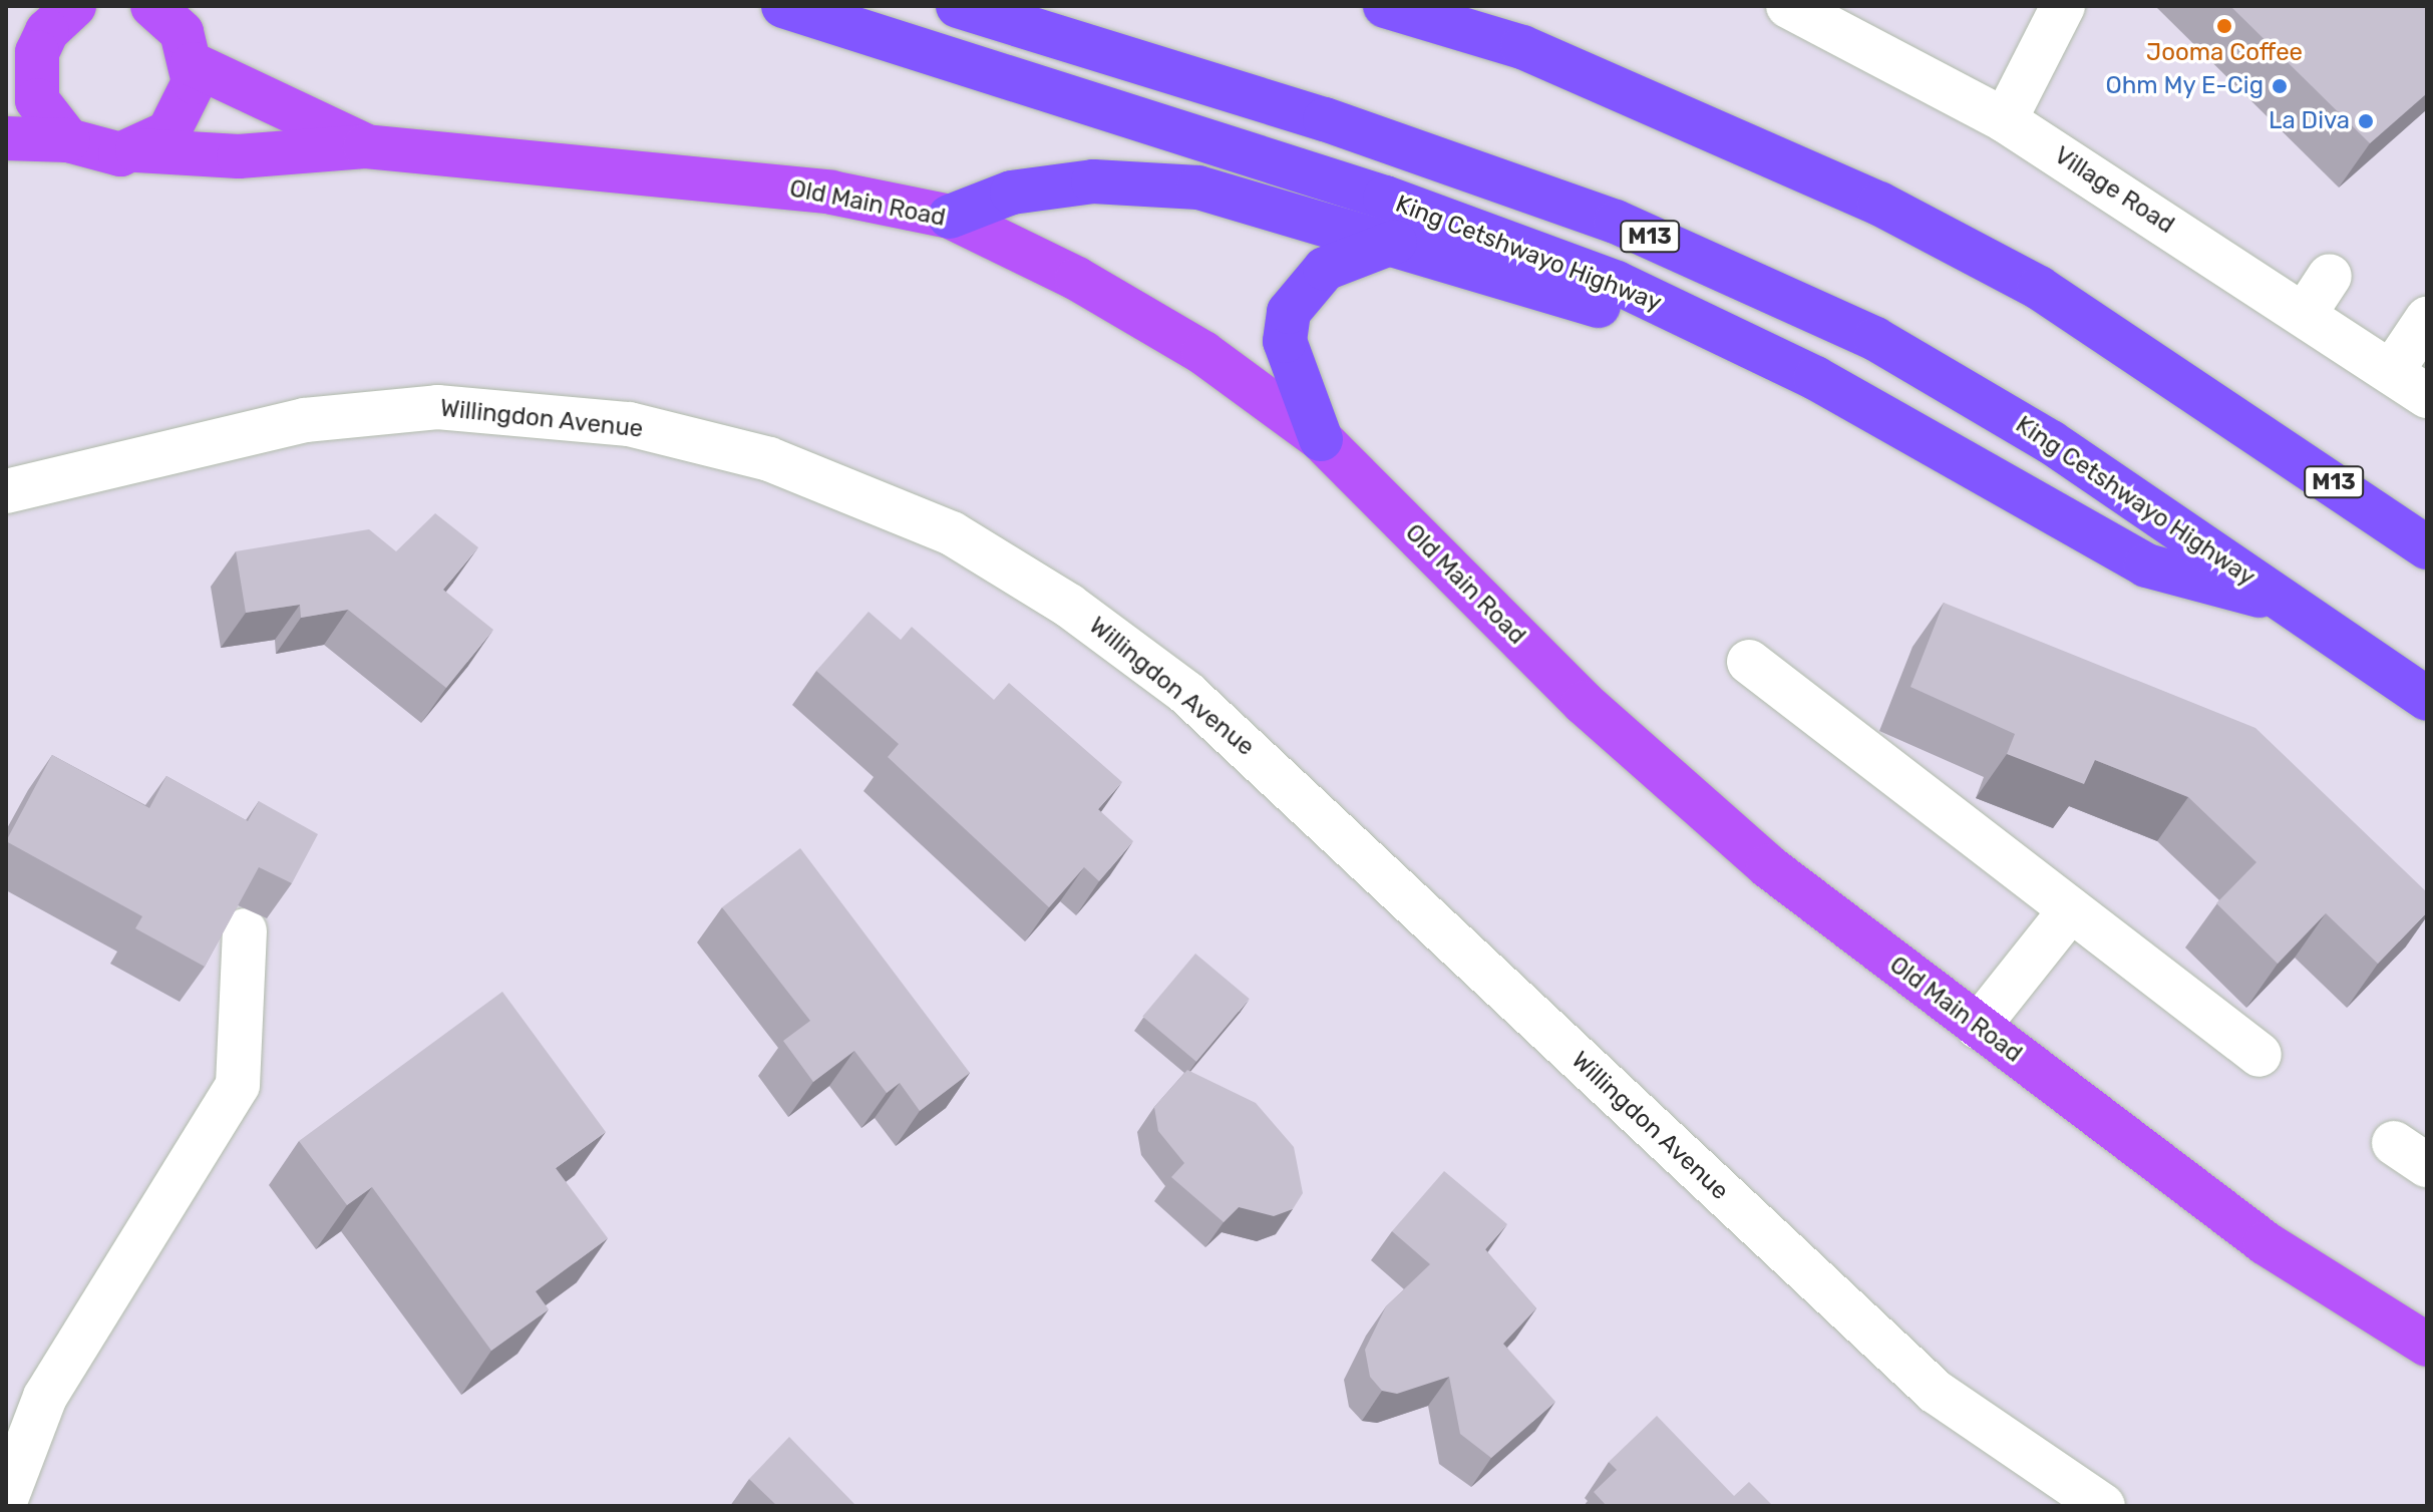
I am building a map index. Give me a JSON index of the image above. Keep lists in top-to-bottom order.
{
  "streets": {
    "highway": ["M13", "King Cetshwayo Highway"],
    "main road": ["Old Main Road"],
    "street": ["Village Road", "Willingdon Avenue"]
  },
  "places": ["Jooma Coffee", "Ohm My E-Cig", "La Diva"]
}
